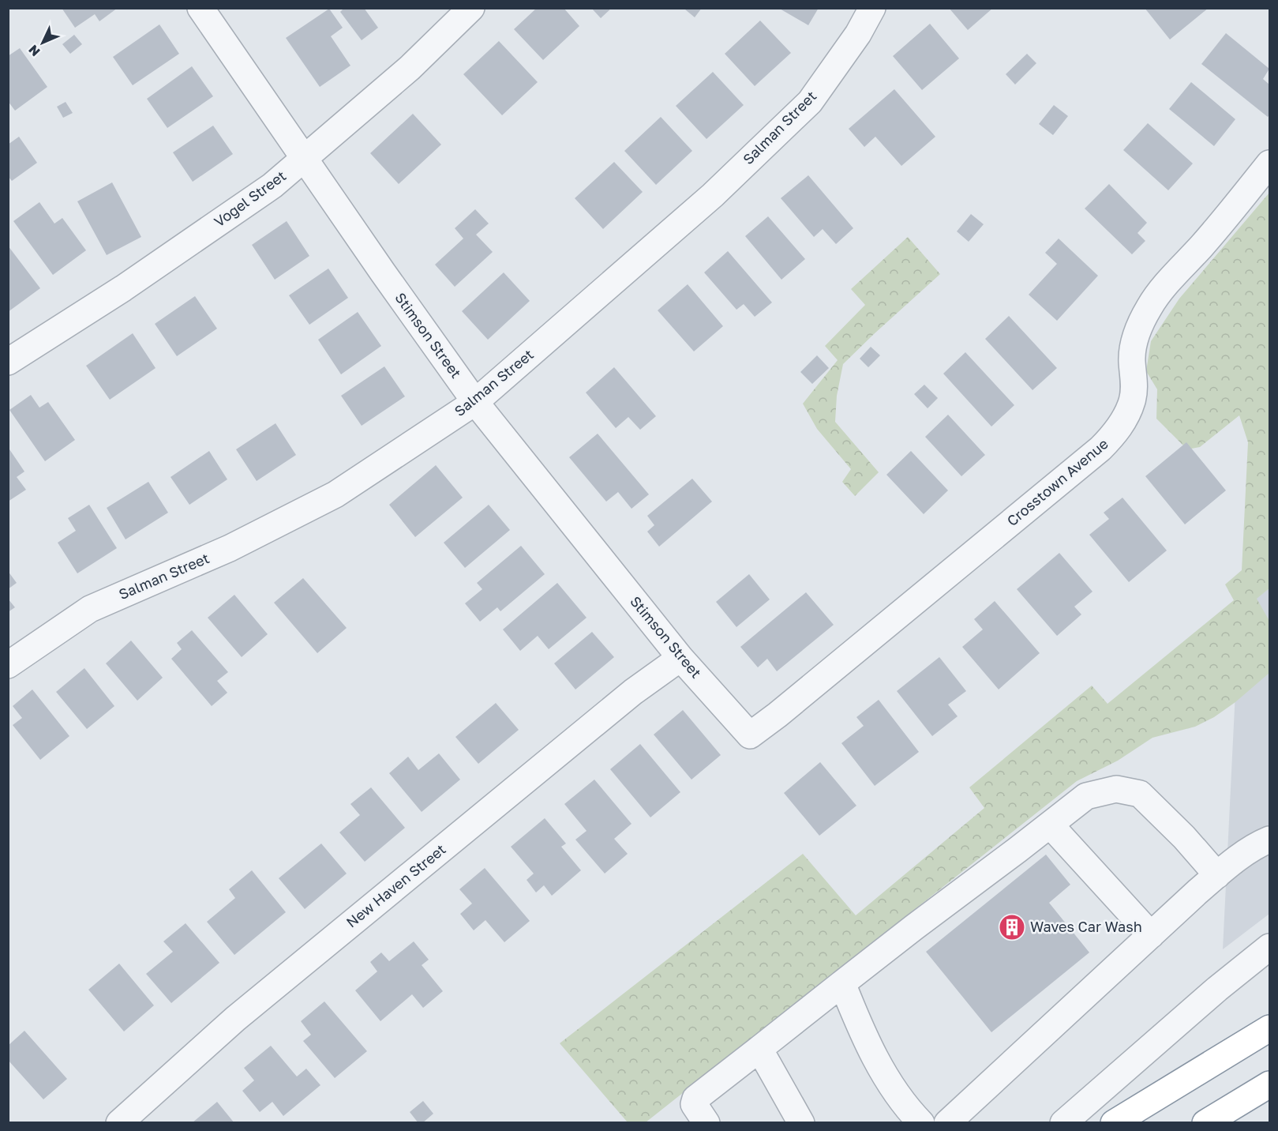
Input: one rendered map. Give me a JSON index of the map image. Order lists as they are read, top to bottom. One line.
{"streets":{"street":["Salman Street","Vogel Street","Stimson Street","Crosstown Avenue","New Haven Street"]},"crossings":[["Salman Street","Stimson Street"],["Vogel Street","Stimson Street"],["Stimson Street","Crosstown Avenue"],["Stimson Street","New Haven Street"]],"places":{"building":["Waves Car Wash"]},"north":"bottom left"}
